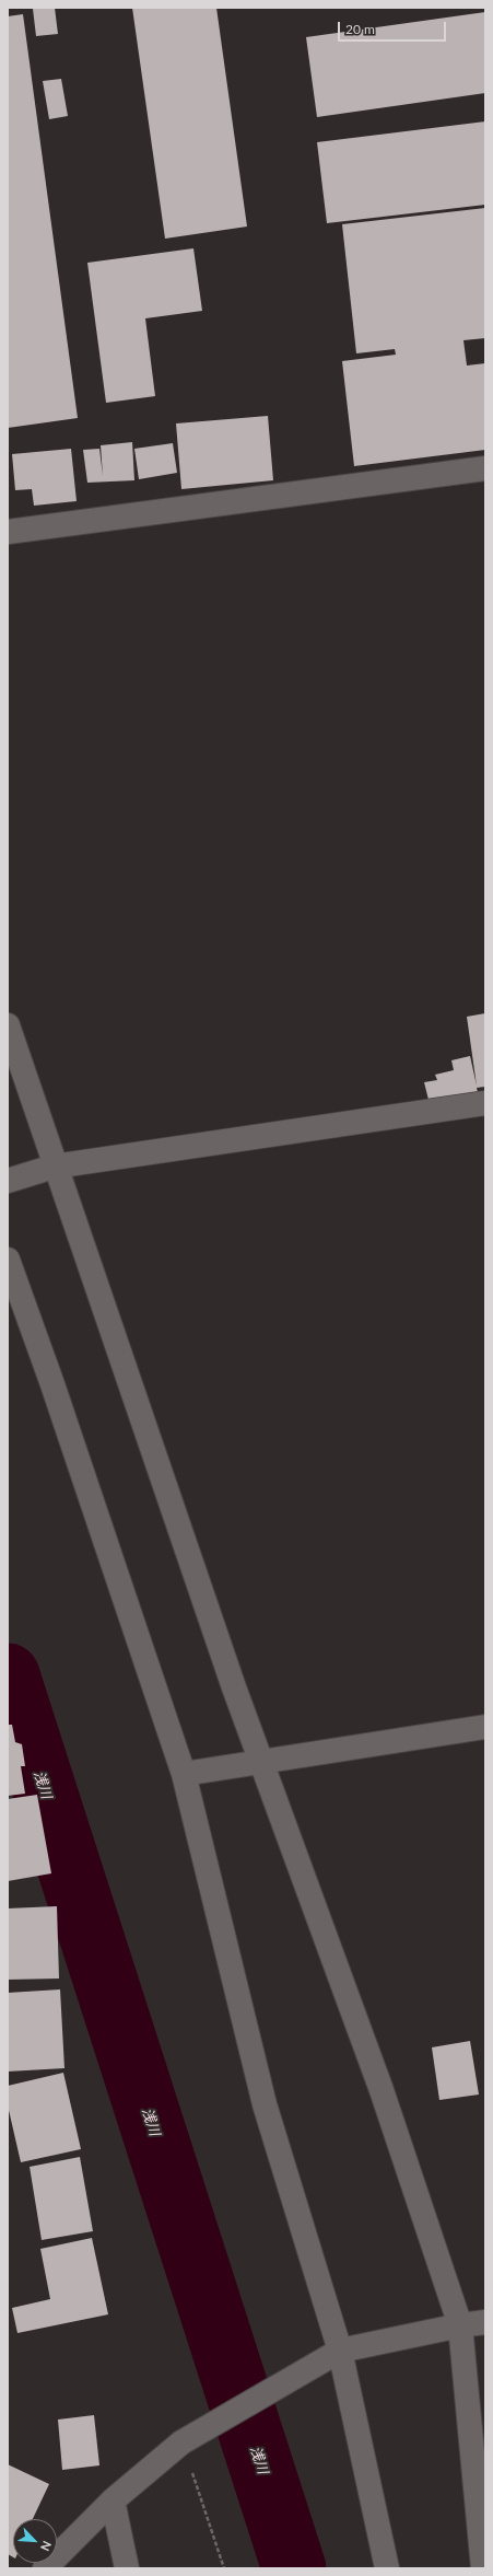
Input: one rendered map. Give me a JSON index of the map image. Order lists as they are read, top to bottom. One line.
{"water":["浅川"],"scale_bar":"20 m","north":"bottom right"}
